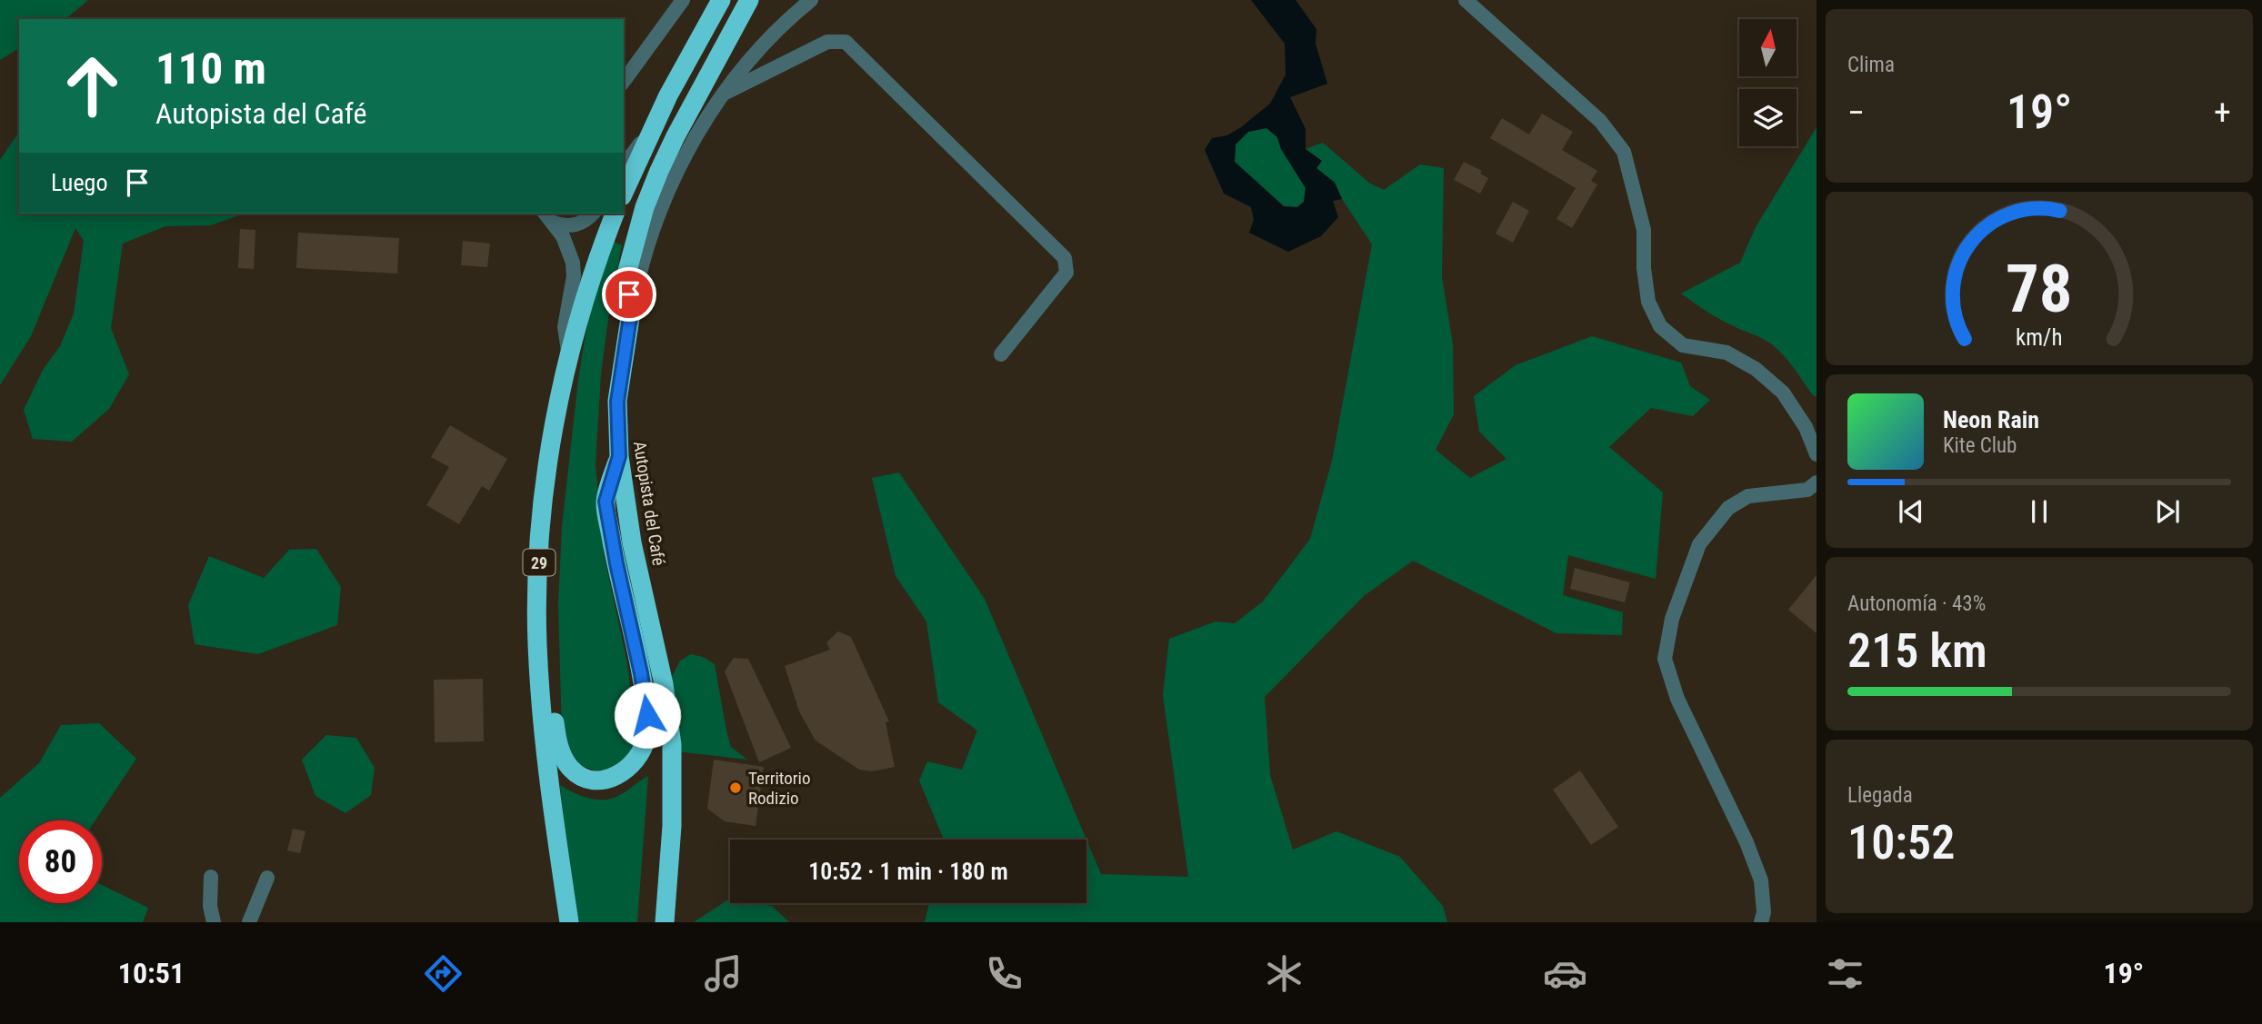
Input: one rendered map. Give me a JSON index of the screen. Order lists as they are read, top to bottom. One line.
{"streets":{"highway":["Autopista del Café","29"]},"places":["Territorio Rodizio"],"north":"top","page":{"tile":["Clima",["Autonomía · 43%","215 km"],["Llegada","10:52"]],"turn":["110 m","Autopista del Café"],"heat":["−","19°","+"],"then":"Luego","song":["Neon Rain","Kite Club"],"limit":"80","trip":"10:52 · 1 min · 180 m","tabs":["10:51","19°"],"gauge":["78","km/h"]}}
